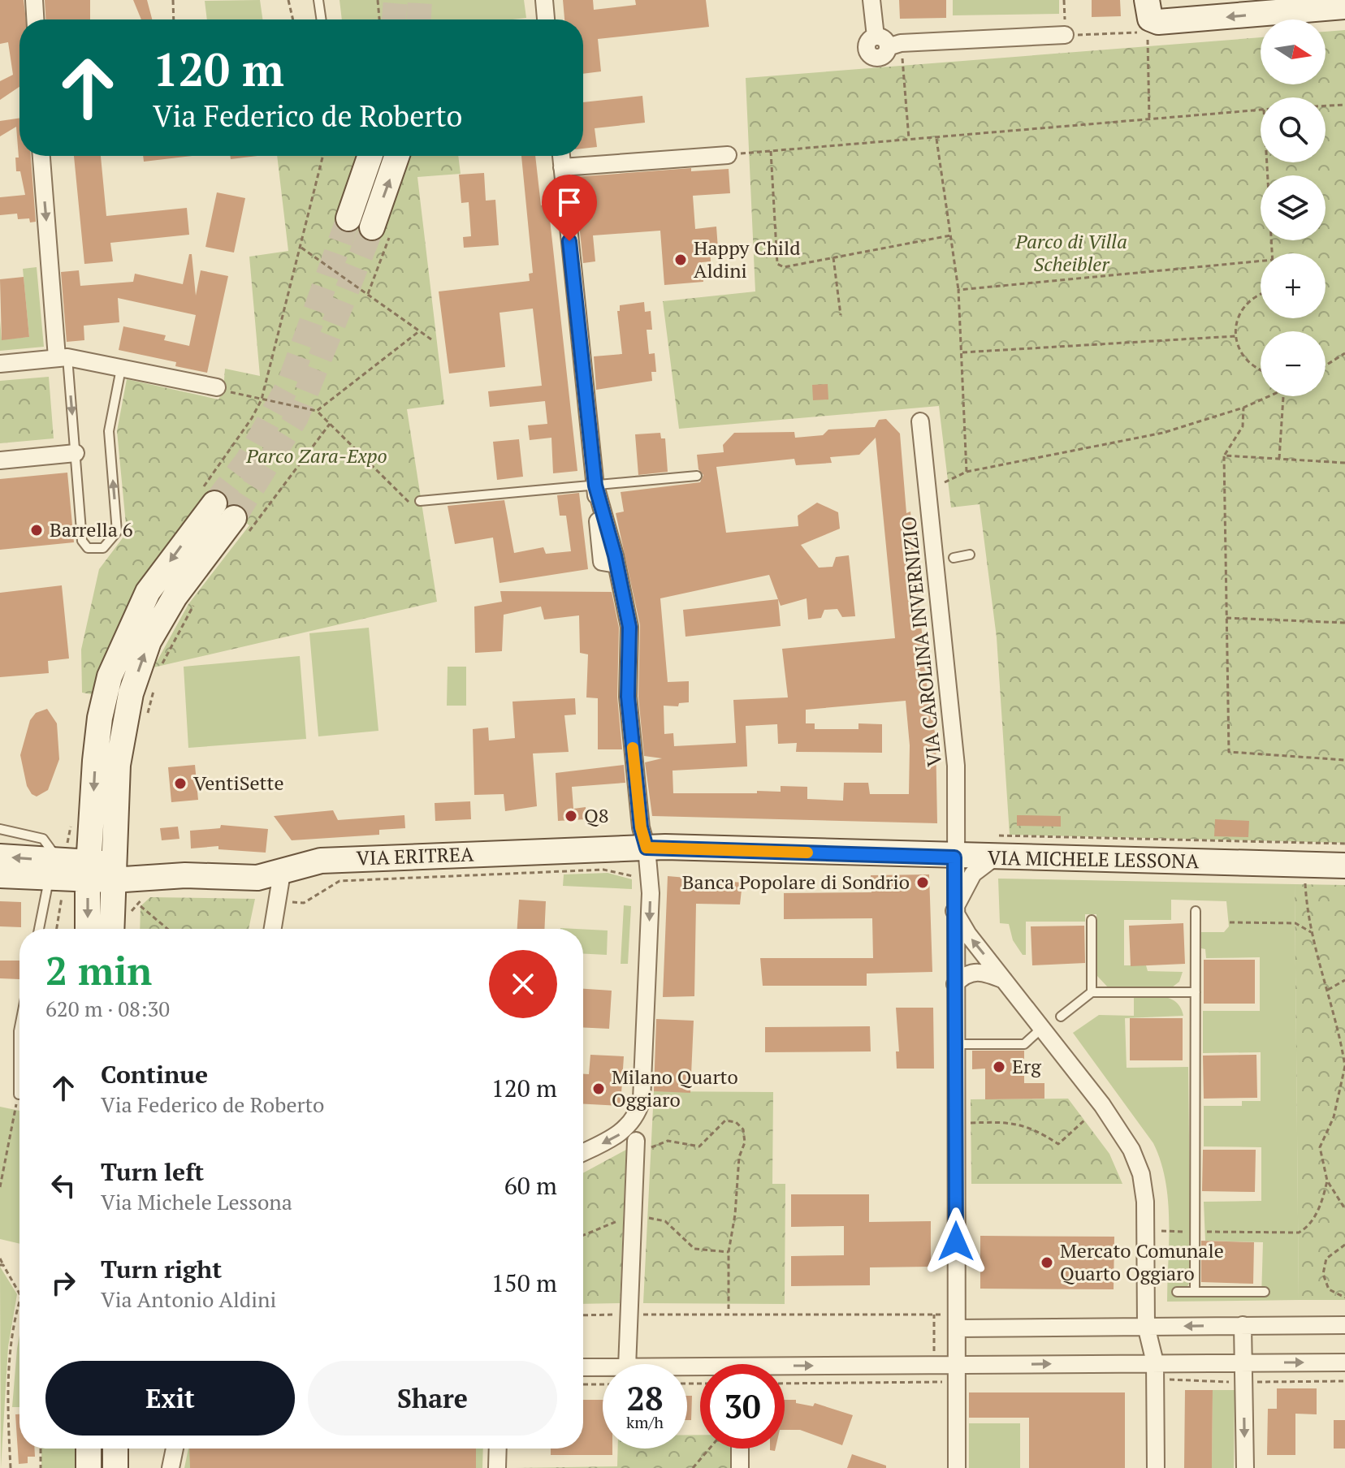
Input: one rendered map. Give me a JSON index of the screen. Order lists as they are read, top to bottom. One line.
{"streets":{"street":["VIA CAROLINA INVERNIZIO","VIA ERITREA","VIA MICHELE LESSONA"]},"crossings":[["VIA CAROLINA INVERNIZIO","VIA MICHELE LESSONA"],["VIA ERITREA","VIA MICHELE LESSONA"]],"parks":["Parco di Villa Scheibler","Parco Zara-Expo"],"places":["Happy Child Aldini","Barrella 6","VentiSette","Q8","Banca Popolare di Sondrio","Erg","Milano Quarto Oggiaro","Mercato Comunale Quarto Oggiaro"],"north":"right","page":{"map_buttons":["+","−"],"turn":["120 m","Via Federico de Roberto"],"heading":["2 min","620 m · 08:30"],"list":[{"name":"Continue","note":"Via Federico de Roberto","value":"120 m"},{"name":"Turn left","note":"Via Michele Lessona","value":"60 m"},{"name":"Turn right","note":"Via Antonio Aldini","value":"150 m"}],"buttons":["Exit","Share"],"speed":"28 km/h","limit":"30"}}
